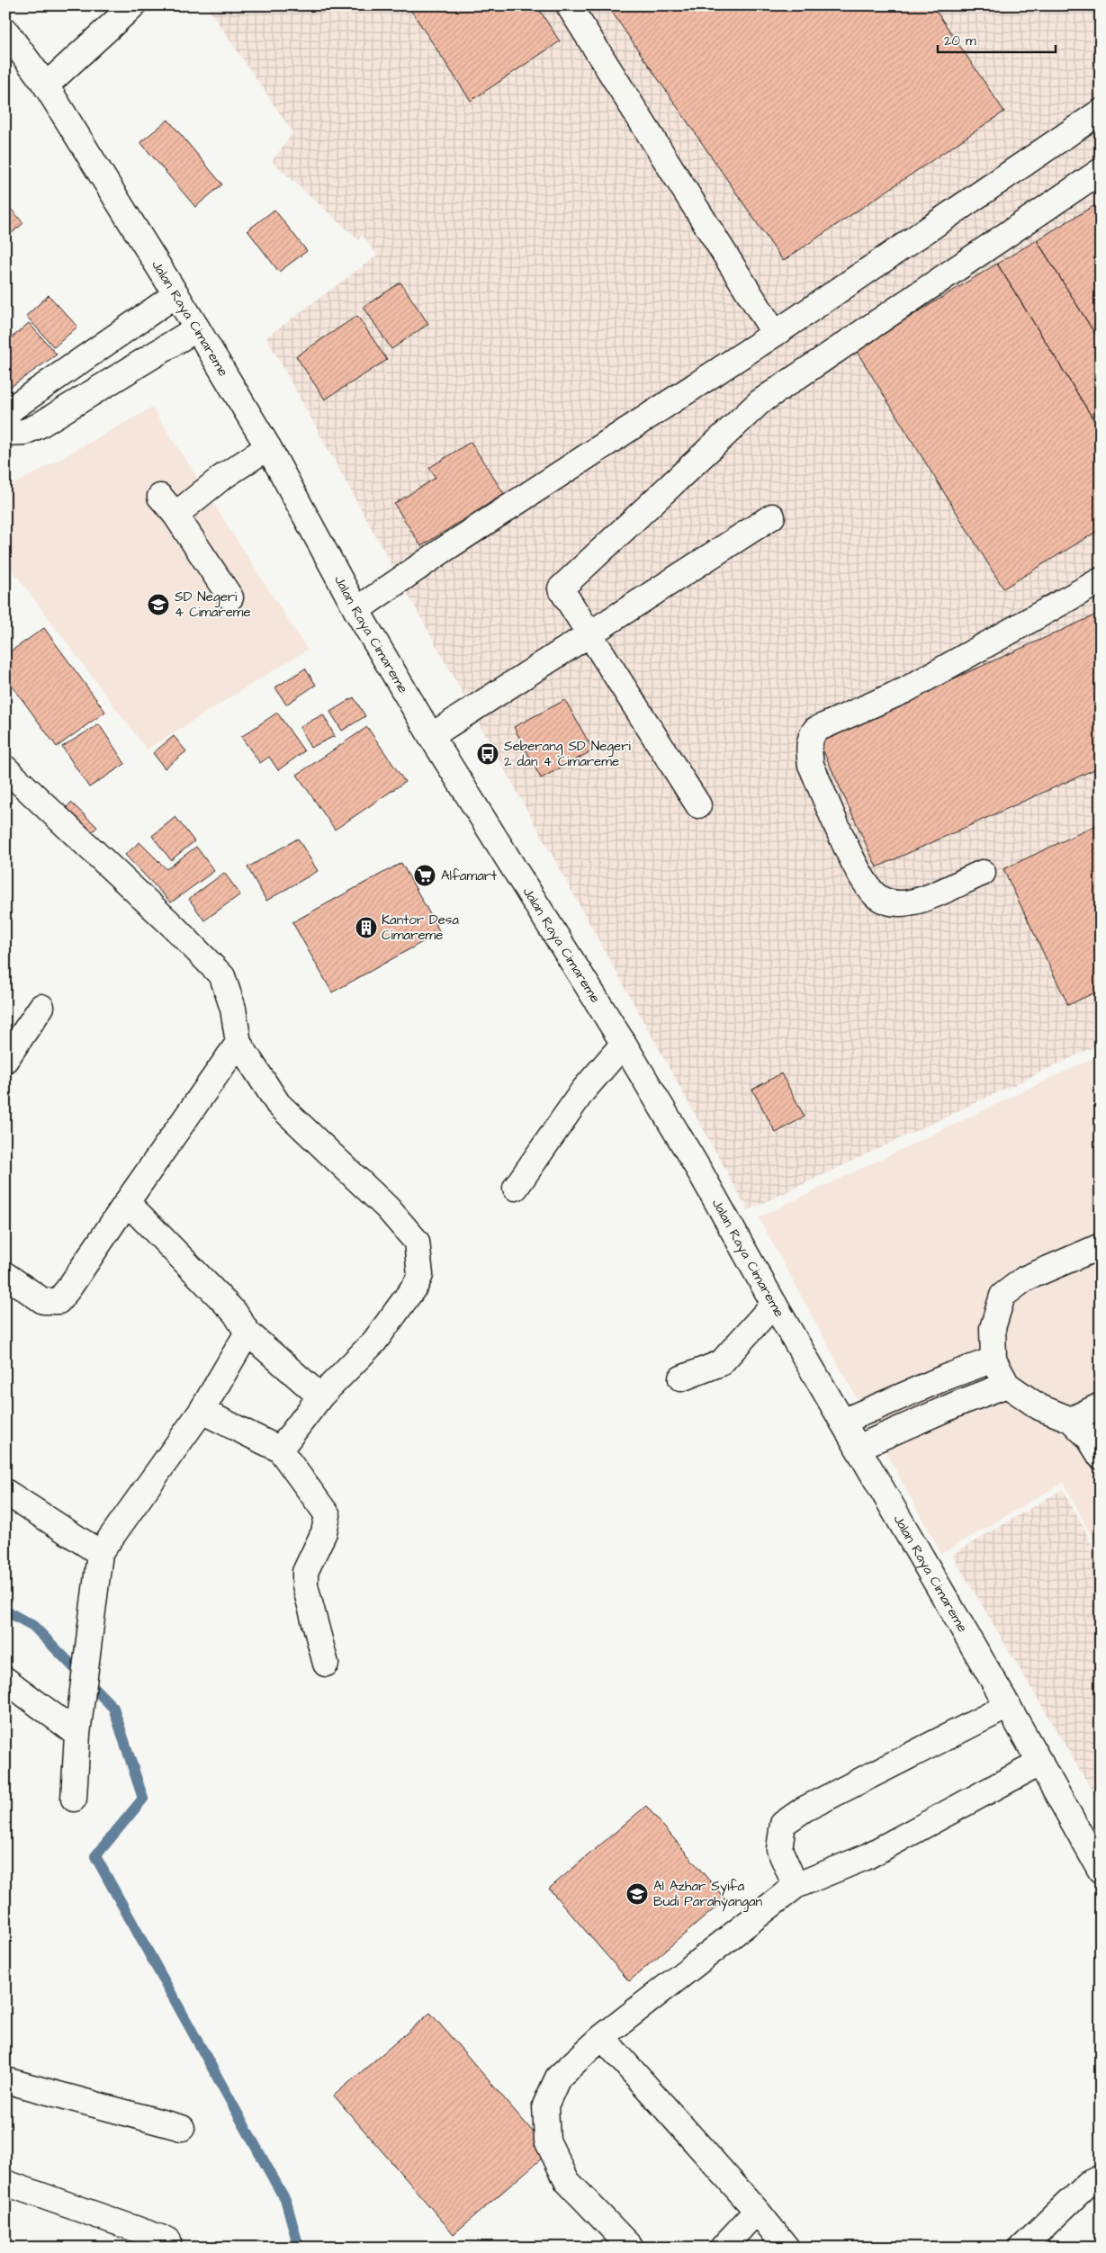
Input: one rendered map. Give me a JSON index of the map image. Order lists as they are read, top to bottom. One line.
{"streets":{"main road":["Jalan Raya Cimareme"]},"places":{"school or university":["SD Negeri 4 Cimareme","Al Azhar Syifa Budi Parahyangan"],"bus stop":["Seberang SD Negeri 2 dan 4 Cimareme"],"supermarket":["Alfamart"],"building":["Kantor Desa Cimareme"]},"scale_bar":"20 m"}
